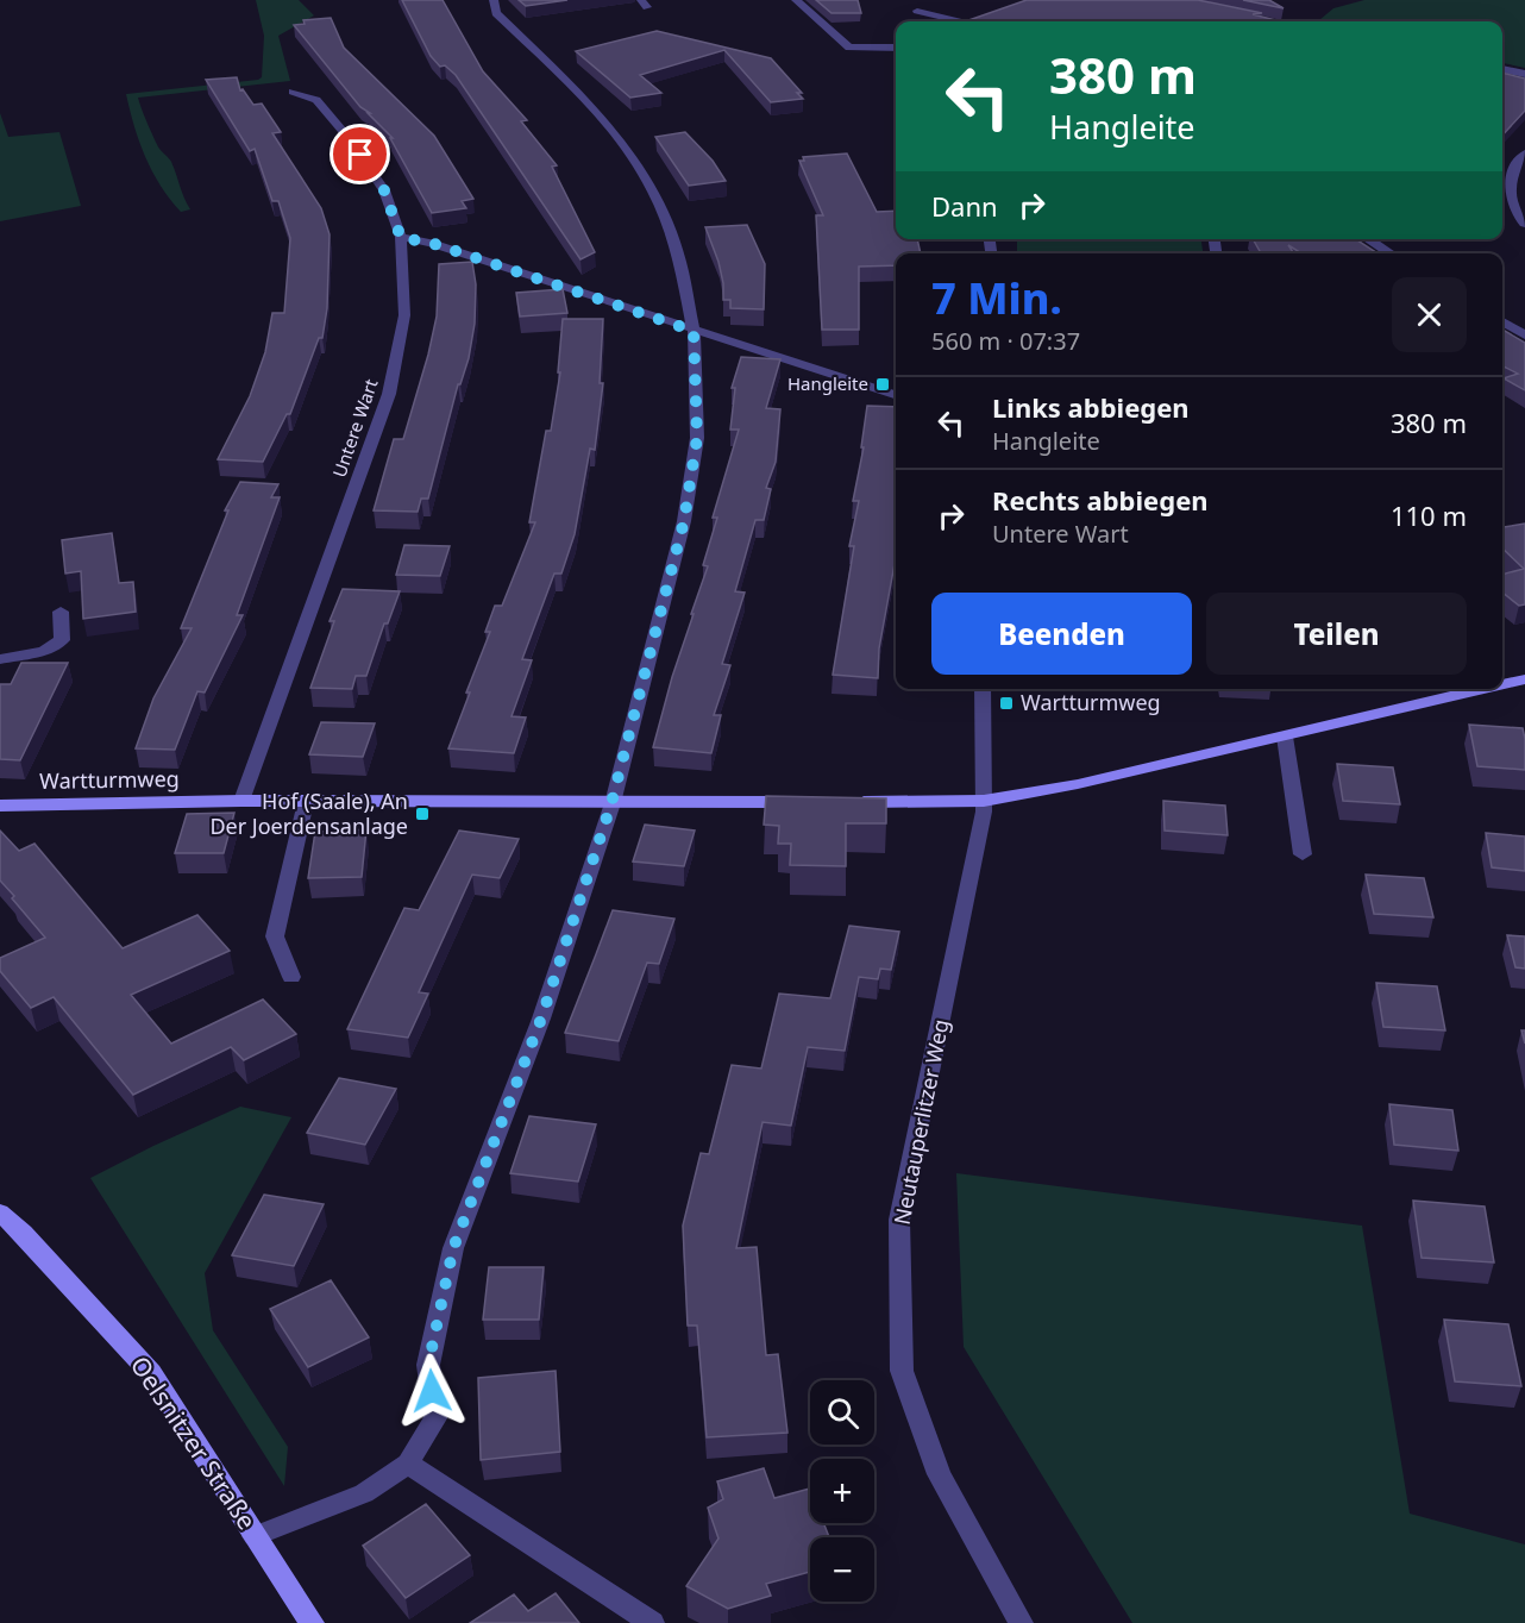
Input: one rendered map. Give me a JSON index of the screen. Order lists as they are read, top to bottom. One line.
{"streets":{"street":["Untere Wart","Wartturmweg","Neutauperlitzer Weg","Oelsnitzer Straße"]},"crossings":[["Untere Wart","Wartturmweg"]],"places":{"transit":["Hangleite","Wartturmweg","Hof (Saale), An Der Joerdensanlage"]},"page":{"turn":["380 m","Hangleite"],"then":"Dann","heading":["7 Min.","560 m · 07:37"],"list":[{"name":"Links abbiegen","note":"Hangleite","value":"380 m"},{"name":"Rechts abbiegen","note":"Untere Wart","value":"110 m"}],"buttons":["Beenden","Teilen"],"map_buttons":["+","−"]}}
